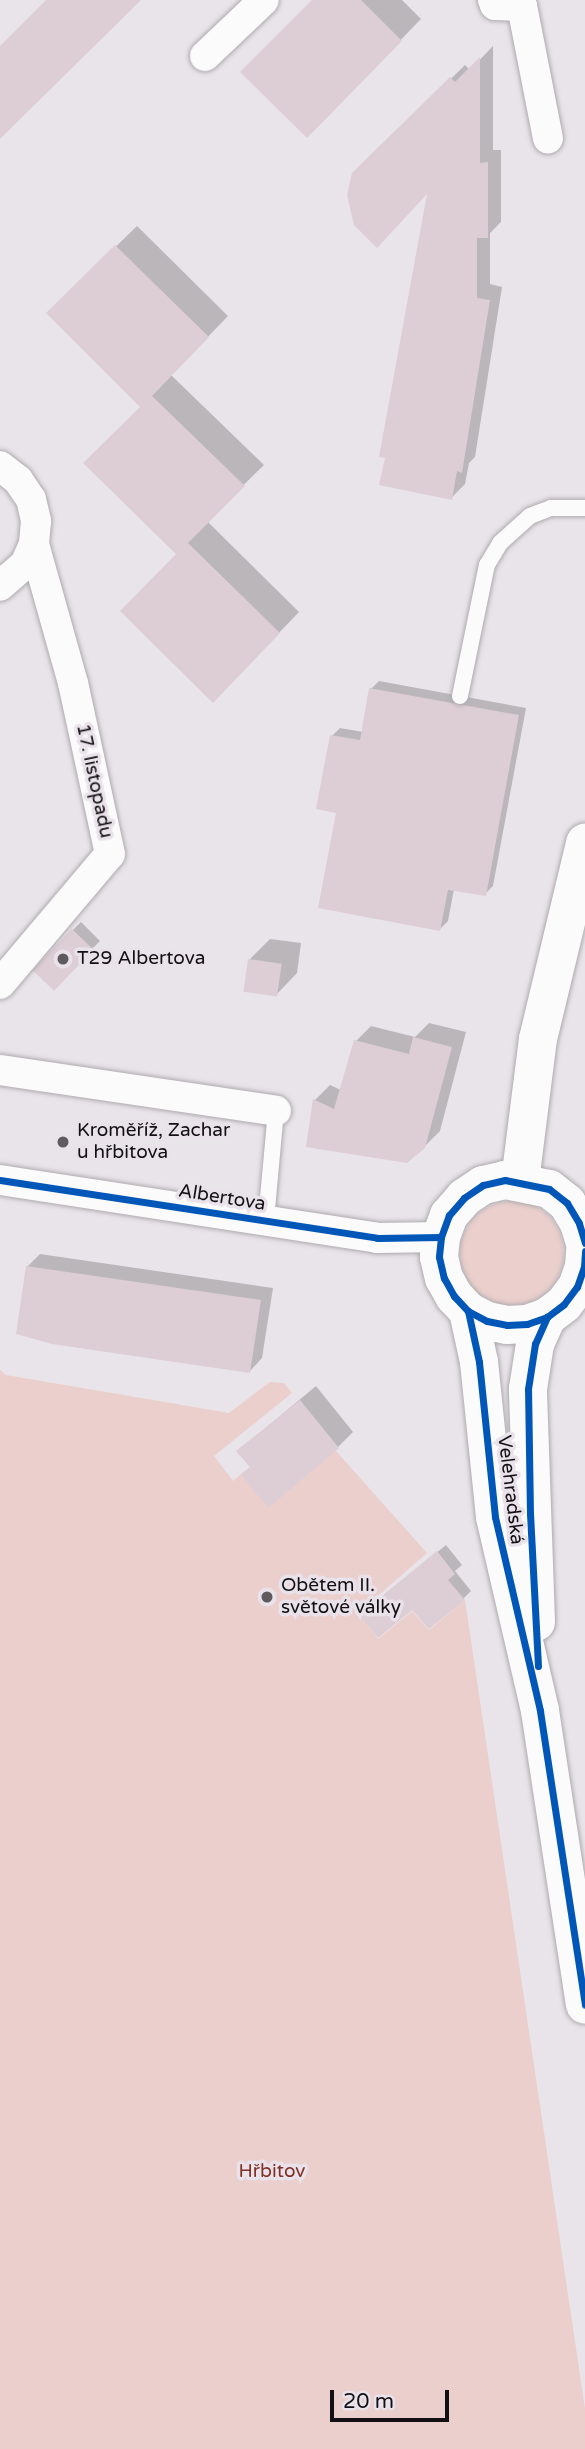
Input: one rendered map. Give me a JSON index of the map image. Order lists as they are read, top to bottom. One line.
{"streets":{"main road":["Velehradská"],"street":["17. listopadu","Albertova"]},"crossings":[["Albertova","Velehradská"]],"parks":["Hřbitov"],"places":["T29 Albertova","Kroměříž, Zachar u hřbitova","Obětem II. světové války"],"scale_bar":"20 m"}
